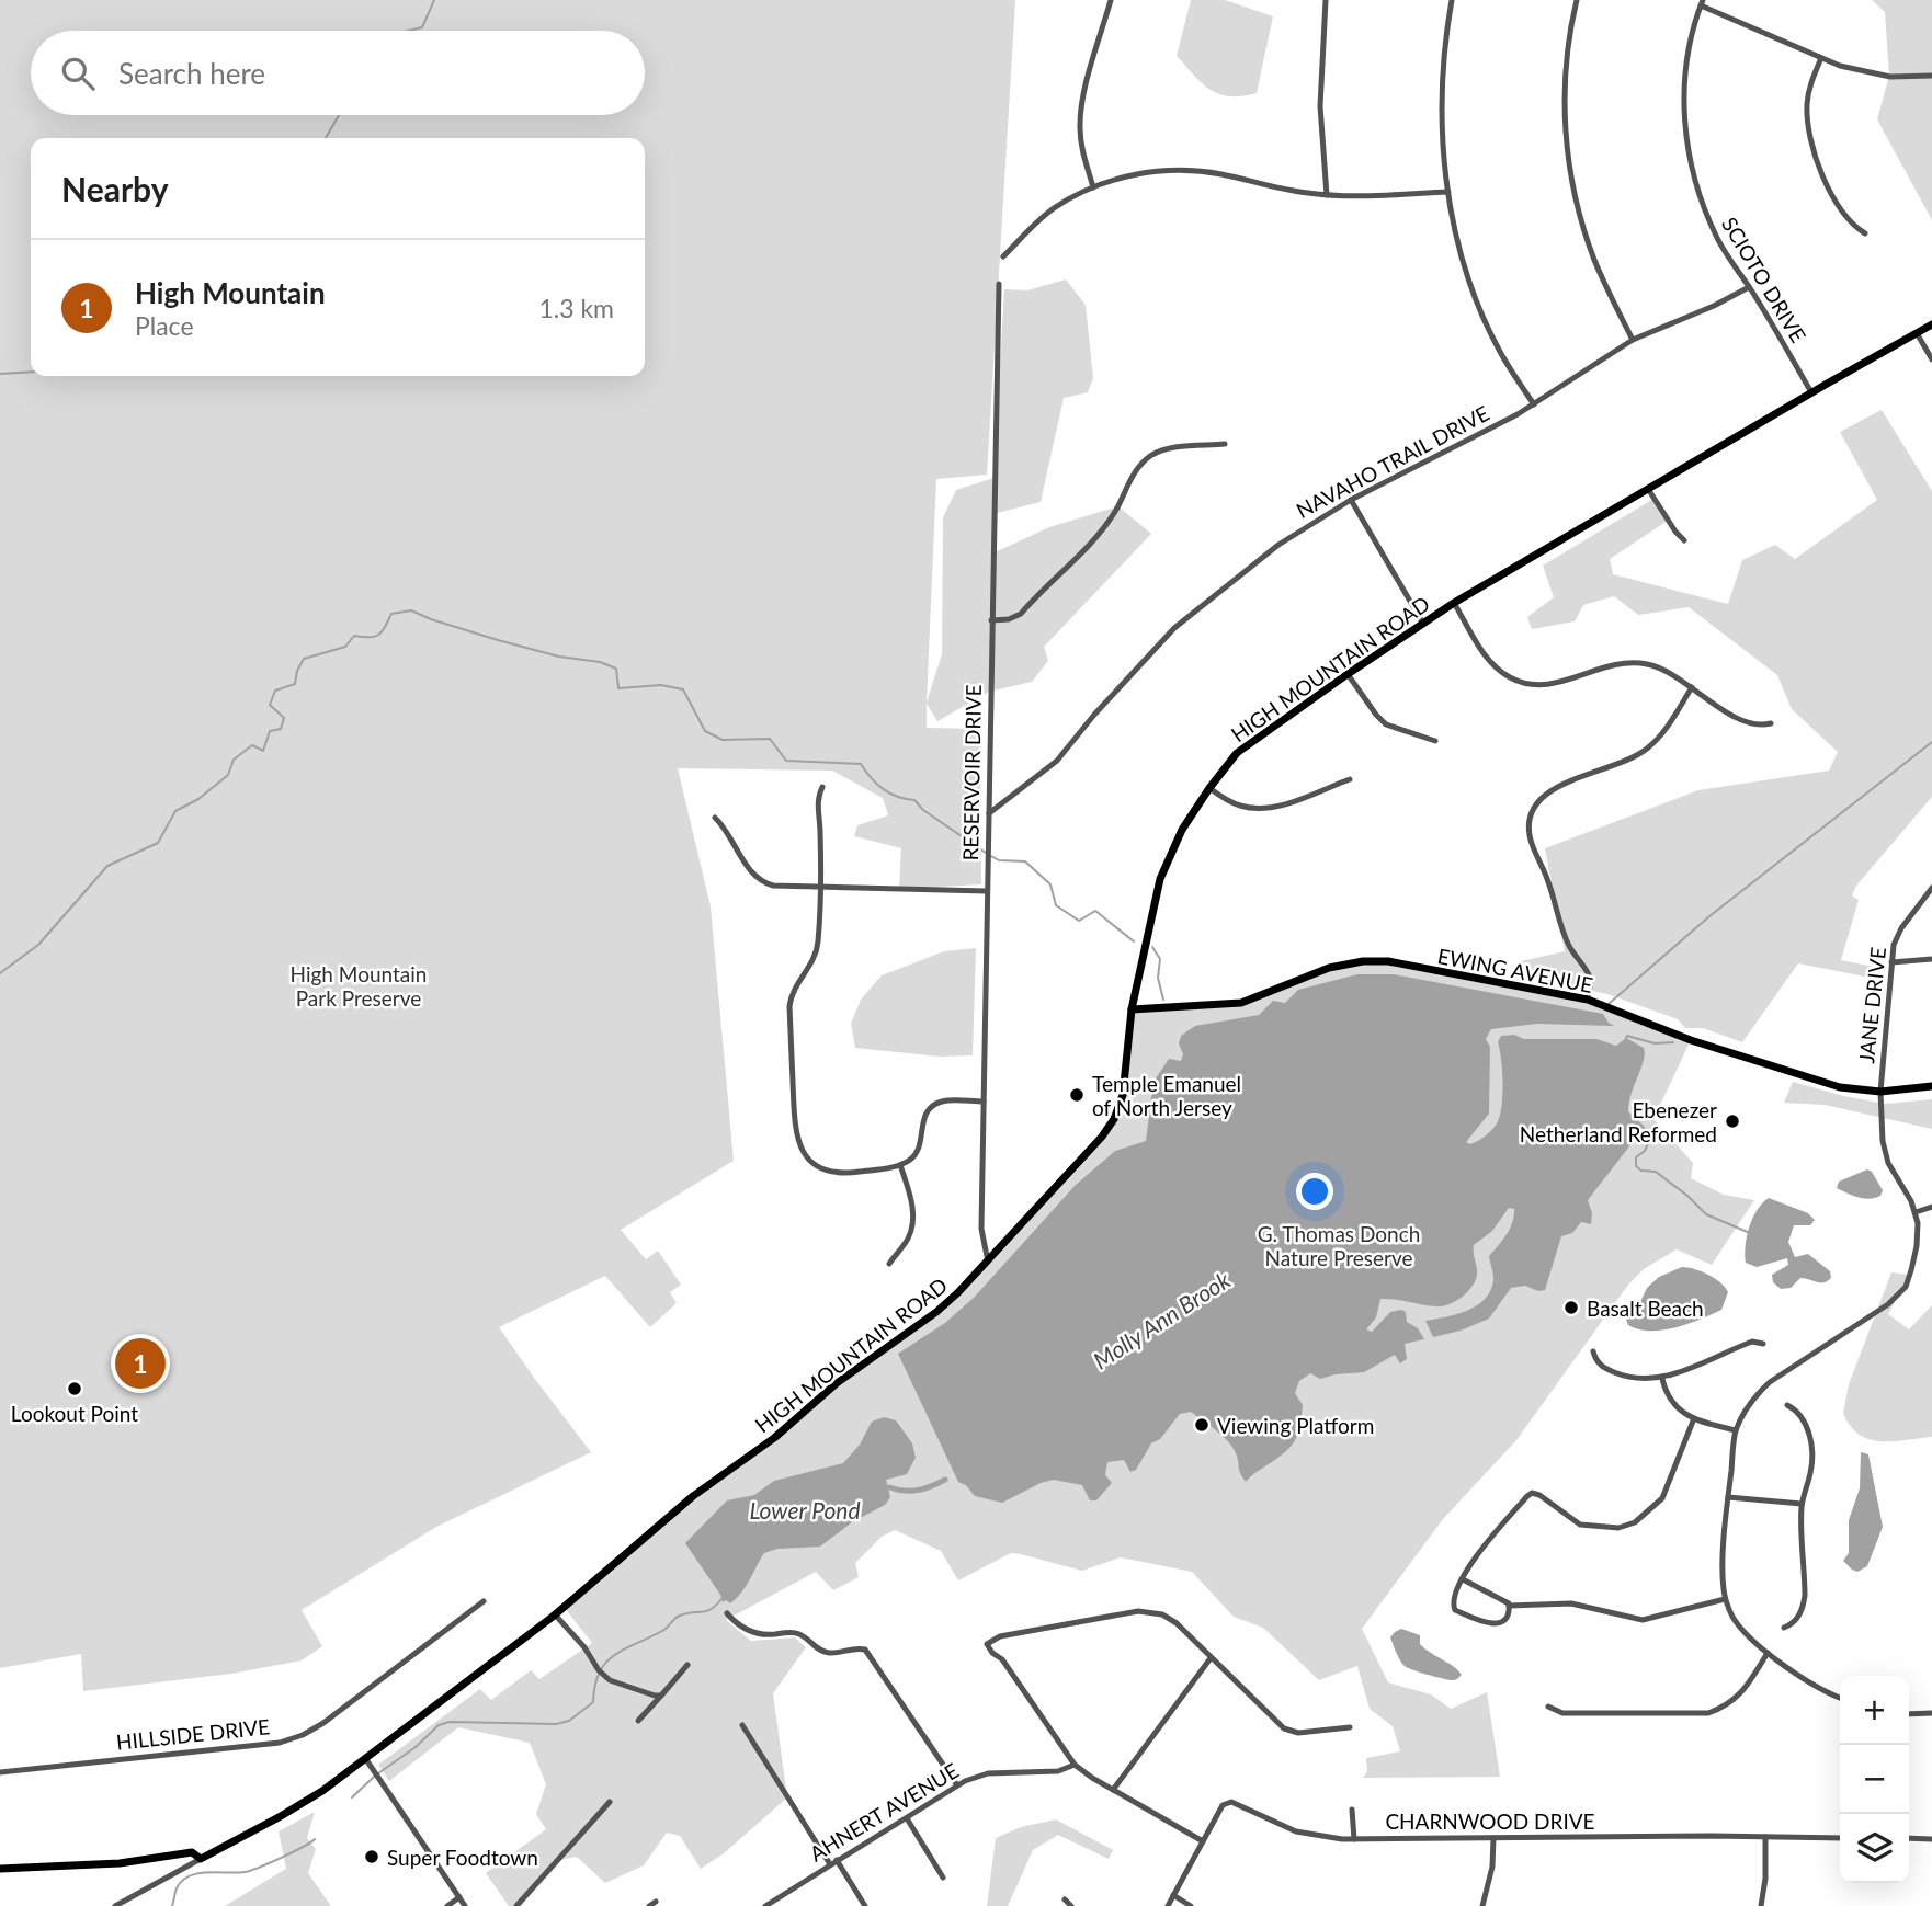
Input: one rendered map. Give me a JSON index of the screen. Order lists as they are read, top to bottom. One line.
{"streets":{"main road":["HIGH MOUNTAIN ROAD","EWING AVENUE"],"street":["SCIOTO DRIVE","NAVAHO TRAIL DRIVE","RESERVOIR DRIVE","JANE DRIVE","HILLSIDE DRIVE","AHNERT AVENUE","CHARNWOOD DRIVE"]},"crossings":[["SCIOTO DRIVE","NAVAHO TRAIL DRIVE"],["SCIOTO DRIVE","HIGH MOUNTAIN ROAD"],["NAVAHO TRAIL DRIVE","RESERVOIR DRIVE"],["HIGH MOUNTAIN ROAD","RESERVOIR DRIVE"],["HIGH MOUNTAIN ROAD","EWING AVENUE"],["EWING AVENUE","JANE DRIVE"]],"water":["Molly Ann Brook","Lower Pond"],"parks":["High Mountain Park Preserve","G. Thomas Donch Nature Preserve"],"places":["Temple Emanuel of North Jersey","Ebenezer Netherland Reformed","Basalt Beach","Lookout Point","Viewing Platform","Super Foodtown"],"page":{"search":"Search here","heading":"Nearby","list":[{"mark":"1","name":"High Mountain","note":"Place","value":"1.3 km"}],"pins":"1","map_buttons":["+","−"]}}
